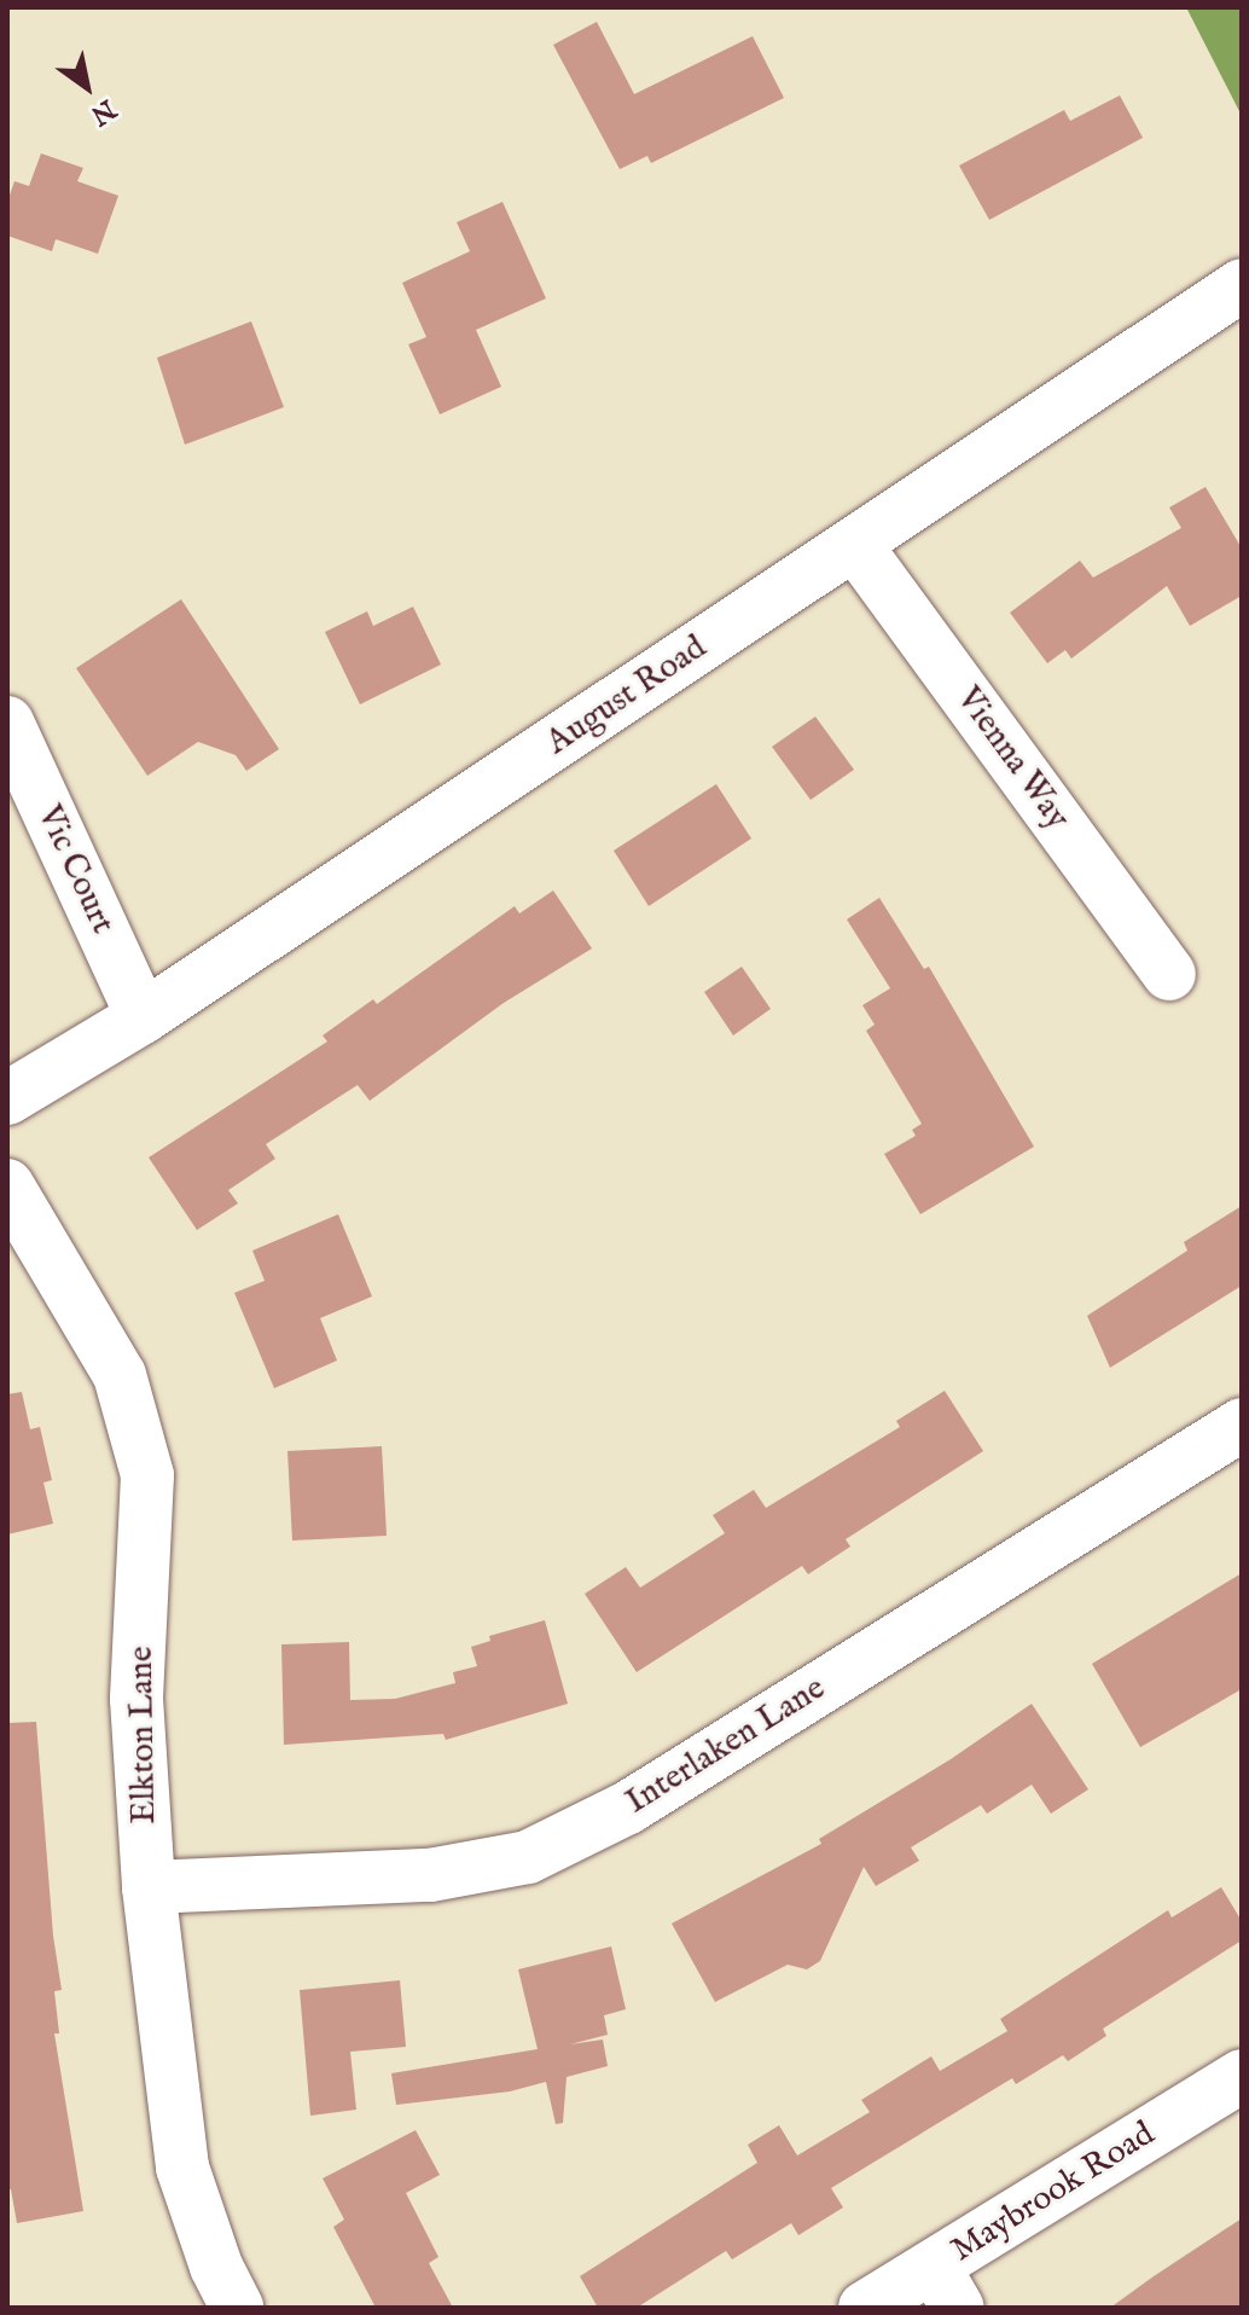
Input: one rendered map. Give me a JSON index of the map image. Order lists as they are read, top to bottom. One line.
{"streets":{"street":["August Road","Vienna Way","Vic Court","Elkton Lane","Interlaken Lane","Maybrook Road"]},"crossings":[["August Road","Vienna Way"],["August Road","Vic Court"],["Elkton Lane","Interlaken Lane"]],"north":"bottom right"}
